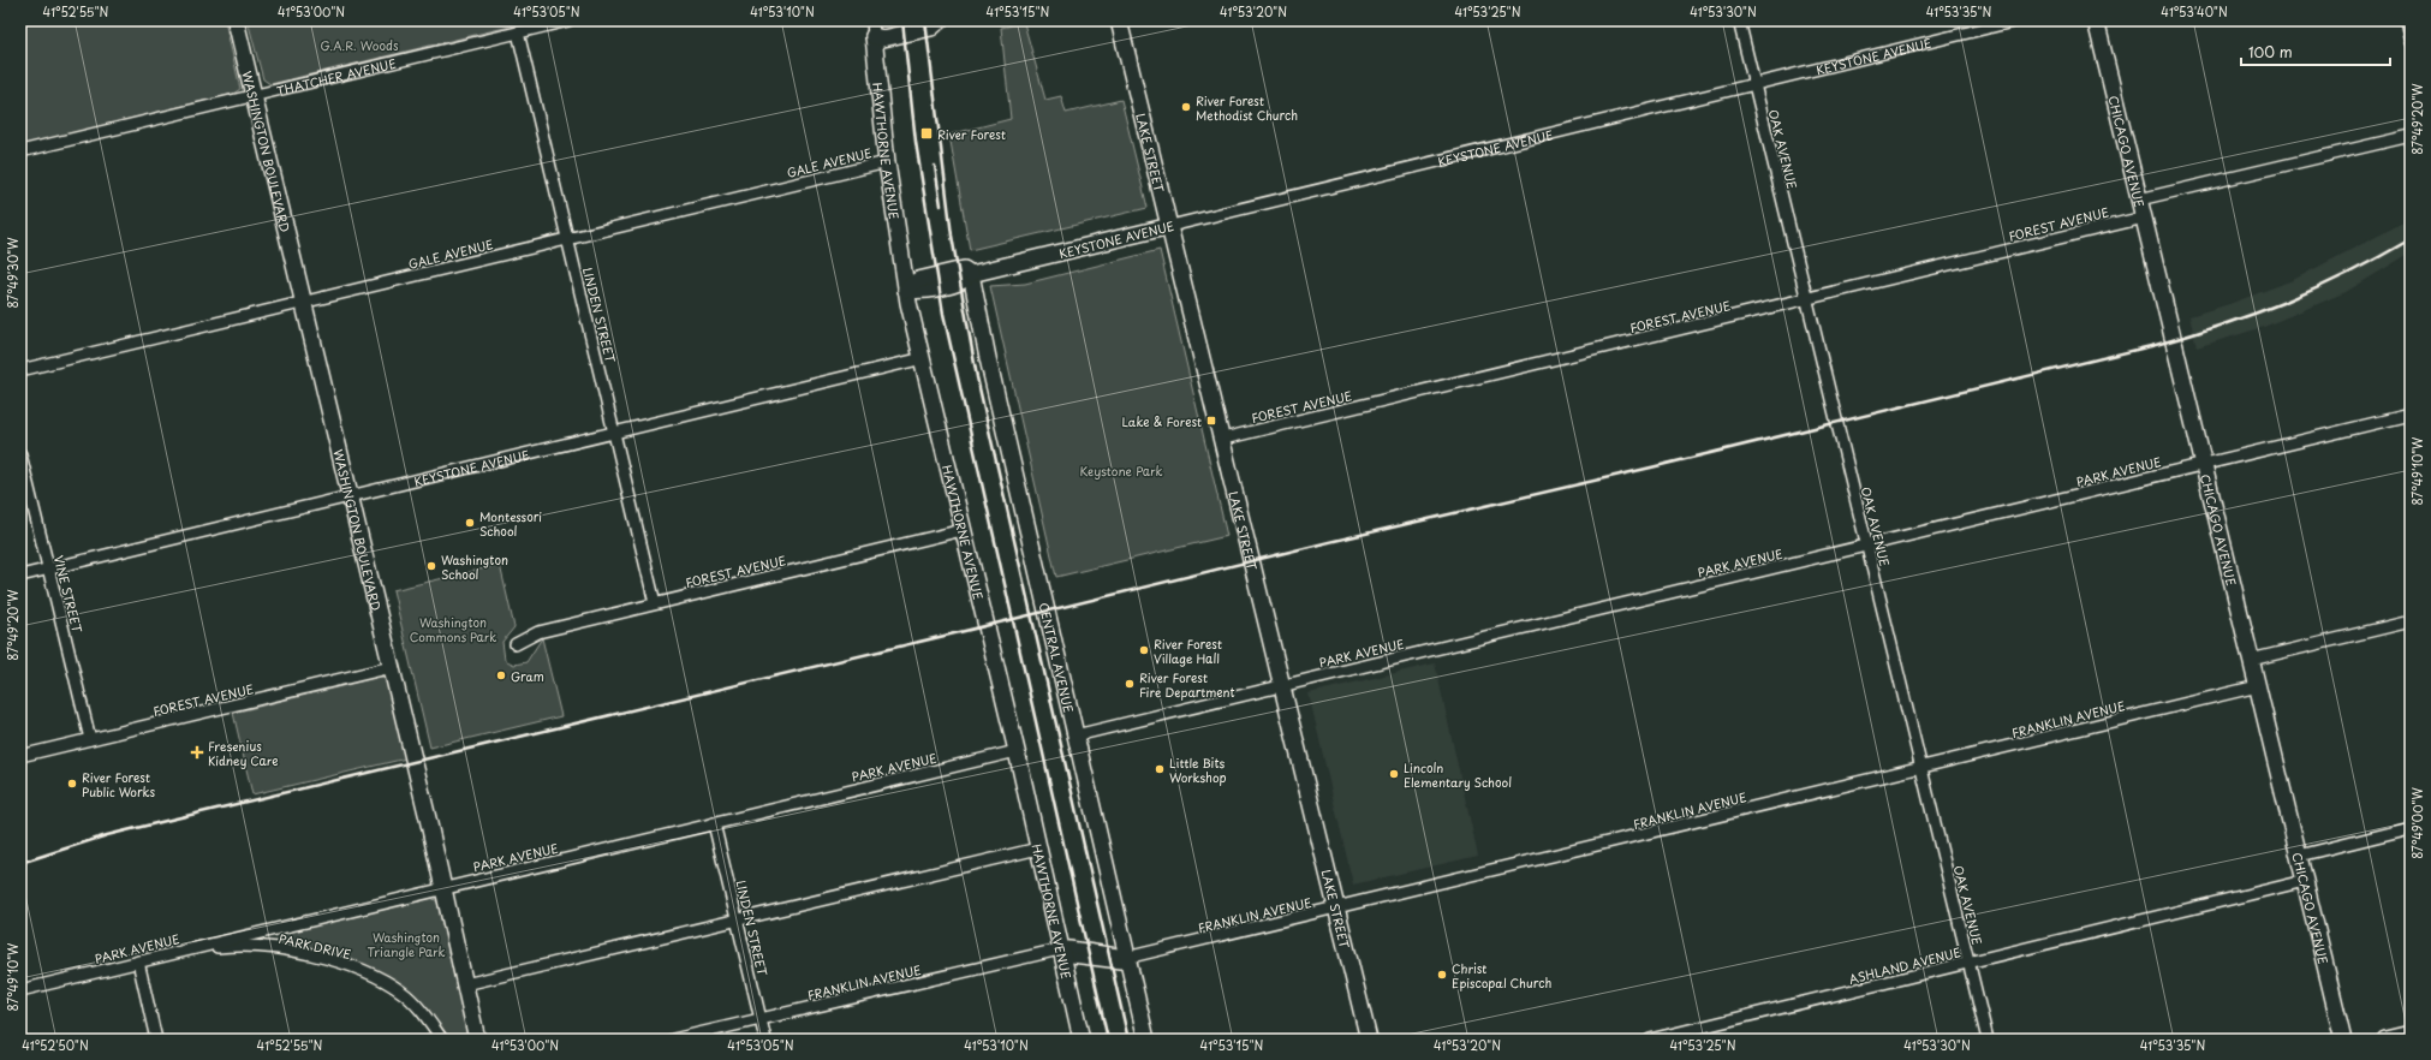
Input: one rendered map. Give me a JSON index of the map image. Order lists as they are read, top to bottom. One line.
{"streets":{"street":["KEYSTONE AVENUE","THATCHER AVENUE","OAK AVENUE","WASHINGTON BOULEVARD","HAWTHORNE AVENUE","LAKE STREET","CHICAGO AVENUE","GALE AVENUE","FOREST AVENUE","LINDEN STREET","PARK AVENUE","VINE STREET","CENTRAL AVENUE","FRANKLIN AVENUE","PARK DRIVE","ASHLAND AVENUE"]},"crossings":[["KEYSTONE AVENUE","OAK AVENUE"],["KEYSTONE AVENUE","WASHINGTON BOULEVARD"],["KEYSTONE AVENUE","HAWTHORNE AVENUE"],["KEYSTONE AVENUE","LAKE STREET"],["KEYSTONE AVENUE","LINDEN STREET"],["KEYSTONE AVENUE","VINE STREET"],["KEYSTONE AVENUE","CENTRAL AVENUE"],["THATCHER AVENUE","WASHINGTON BOULEVARD"],["THATCHER AVENUE","LINDEN STREET"],["OAK AVENUE","FOREST AVENUE"],["OAK AVENUE","PARK AVENUE"],["OAK AVENUE","FRANKLIN AVENUE"],["OAK AVENUE","ASHLAND AVENUE"],["WASHINGTON BOULEVARD","GALE AVENUE"],["WASHINGTON BOULEVARD","FOREST AVENUE"],["WASHINGTON BOULEVARD","PARK AVENUE"],["HAWTHORNE AVENUE","GALE AVENUE"],["HAWTHORNE AVENUE","FOREST AVENUE"],["HAWTHORNE AVENUE","PARK AVENUE"],["HAWTHORNE AVENUE","FRANKLIN AVENUE"],["LAKE STREET","FOREST AVENUE"],["LAKE STREET","PARK AVENUE"],["LAKE STREET","FRANKLIN AVENUE"],["CHICAGO AVENUE","FOREST AVENUE"],["CHICAGO AVENUE","PARK AVENUE"],["CHICAGO AVENUE","FRANKLIN AVENUE"],["CHICAGO AVENUE","ASHLAND AVENUE"],["GALE AVENUE","LINDEN STREET"],["FOREST AVENUE","LINDEN STREET"],["FOREST AVENUE","VINE STREET"],["LINDEN STREET","PARK AVENUE"],["LINDEN STREET","FRANKLIN AVENUE"],["PARK AVENUE","CENTRAL AVENUE"],["PARK AVENUE","PARK DRIVE"],["CENTRAL AVENUE","FRANKLIN AVENUE"]],"parks":["G.A.R. Woods","Keystone Park","Washington Commons Park","Washington Triangle Park"],"places":{"other":["River Forest Methodist Church","Montessori School","Washington School","River Forest Village Hall","Gram","River Forest Fire Department","Little Bits Workshop","Lincoln Elementary School","River Forest Public Works","Christ Episcopal Church"],"transit":["River Forest","Lake & Forest"],"health":["Fresenius Kidney Care"]},"scale_bar":"100 m","coordinates":["41°52'55\"N","41°53'00\"N","41°53'05\"N","41°53'10\"N","41°53'15\"N","41°53'20\"N","41°53'25\"N","41°53'30\"N","41°53'35\"N","41°53'40\"N","87°49'20\"W","87°49'30\"W","87°49'10\"W","87°49'00\"W","41°52'50\"N"]}
